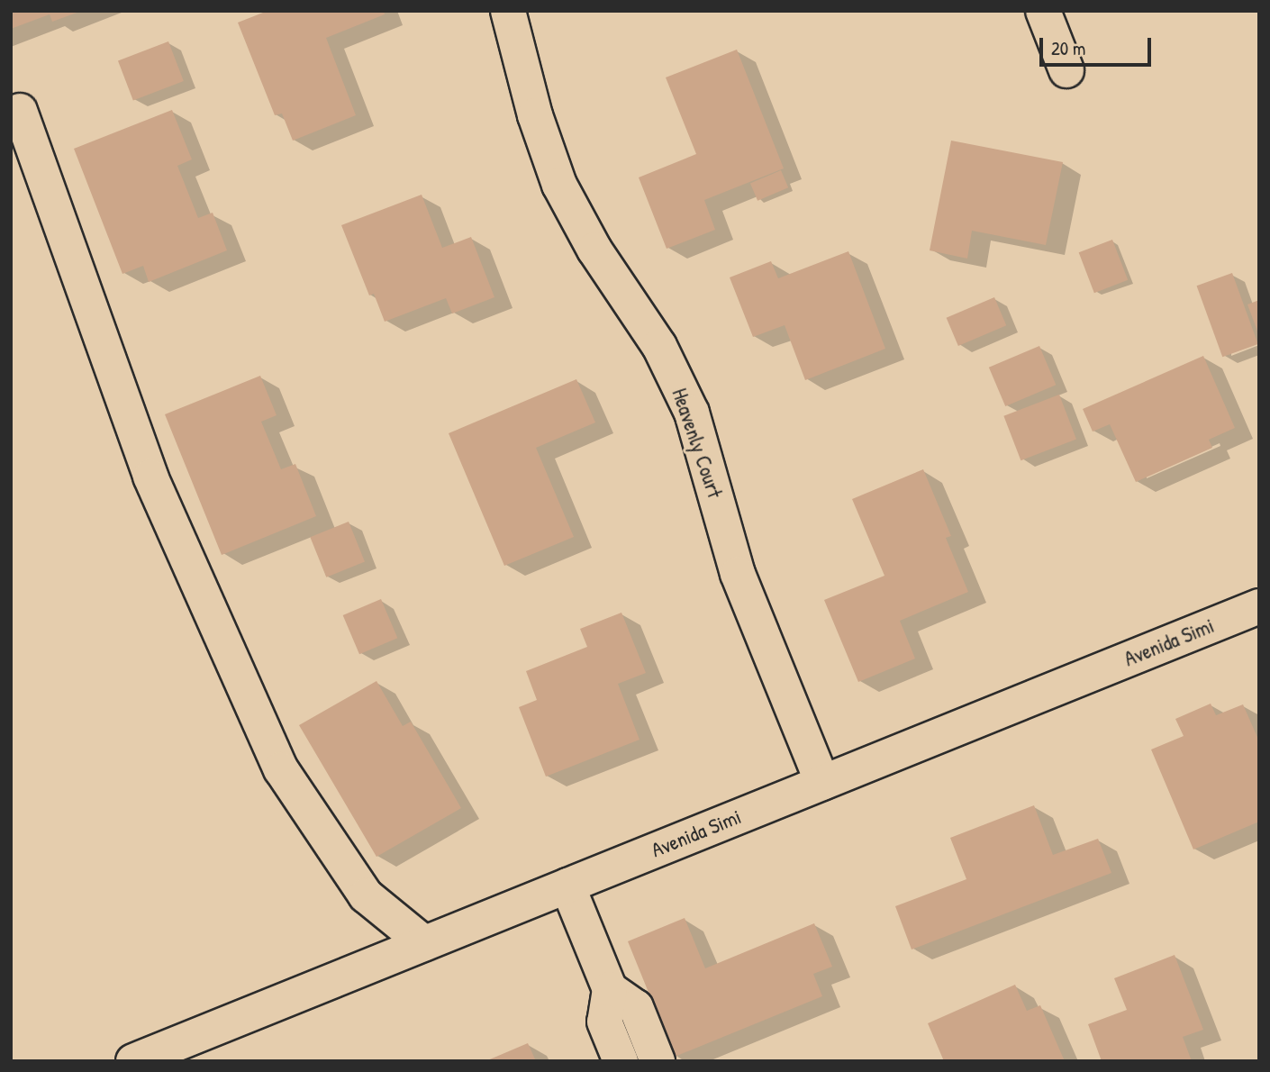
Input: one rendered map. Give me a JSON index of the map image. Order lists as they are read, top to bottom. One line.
{"streets":{"street":["Heavenly Court","Avenida Simi"]},"crossings":[["Heavenly Court","Avenida Simi"]],"scale_bar":"20 m"}
